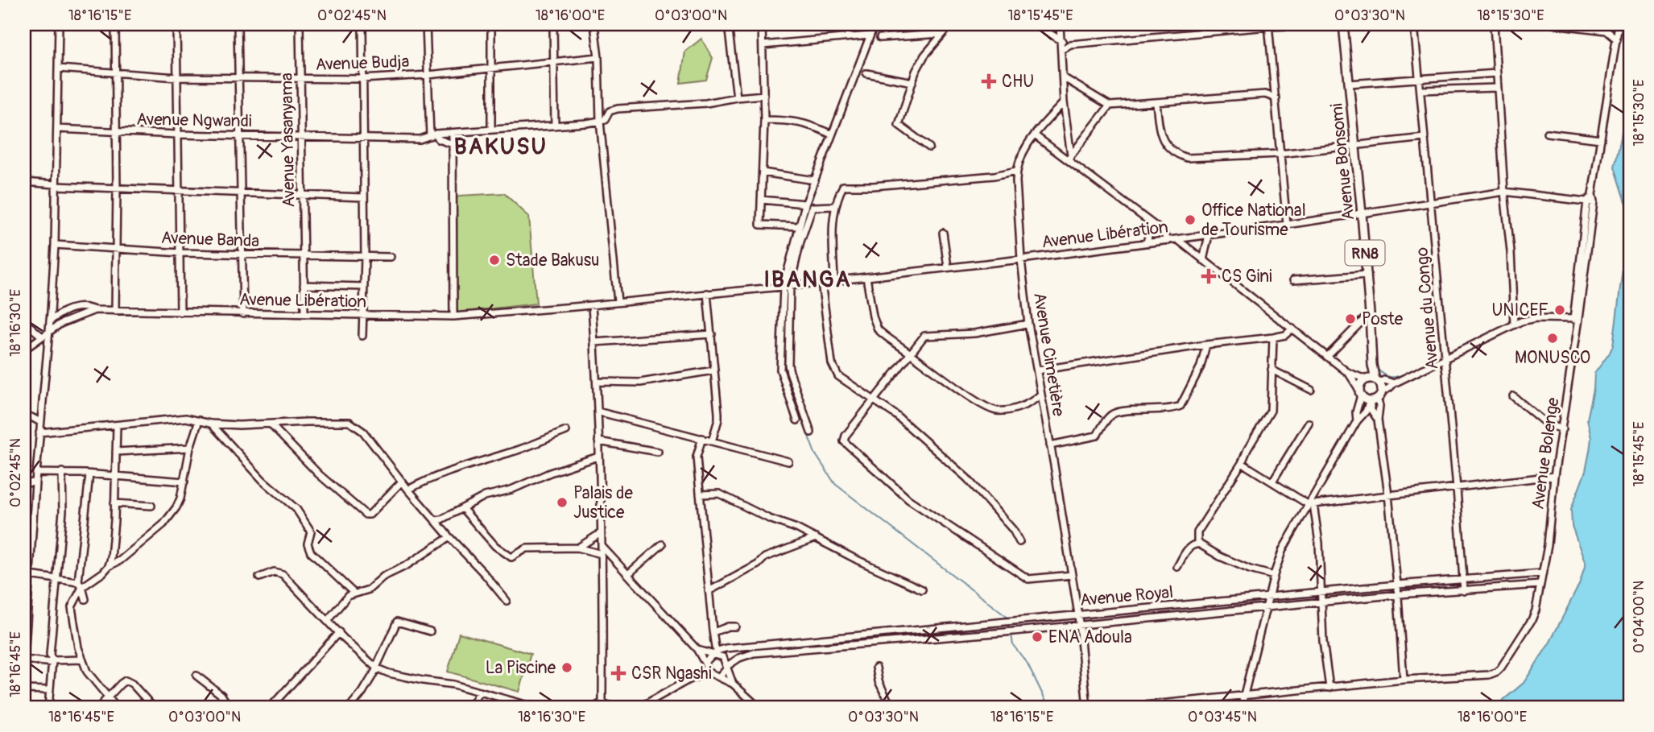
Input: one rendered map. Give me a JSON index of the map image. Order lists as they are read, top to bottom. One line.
{"streets":{"main road":["Avenue Bonsomi","RN8"],"street":["Avenue Budja","Avenue Ngwandi","Avenue Yasanyama","Avenue Libération","Avenue Banda","Avenue du Congo","Avenue Cimetière","Avenue Bolenge","Avenue Royal"]},"crossings":[["Avenue Budja","Avenue Yasanyama"],["Avenue Ngwandi","Avenue Yasanyama"],["Avenue Yasanyama","Avenue Libération"],["Avenue Yasanyama","Avenue Banda"],["Avenue Bonsomi","Avenue Libération"],["Avenue Bonsomi","RN8"],["Avenue Libération","Avenue du Congo"],["Avenue Libération","Avenue Cimetière"],["Avenue du Congo","Avenue Royal"],["Avenue Cimetière","Avenue Royal"],["Avenue Bolenge","Avenue Royal"]],"districts":["BAKUSU","IBANGA"],"places":{"health":["CHU","CS Gini","CSR Ngashi"],"other":["Office National de Tourisme","Stade Bakusu","UNICEF","Poste","MONUSCO","Palais de Justice","ENA Adoula","La Piscine"]},"coordinates":["18°16'15\"E","0°02'45\"N","18°16'00\"E","0°03'00\"N","18°15'45\"E","0°03'30\"N","18°15'30\"E","18°16'30\"E","0°04'00\"N","18°16'45\"E","0°03'45\"N"]}
